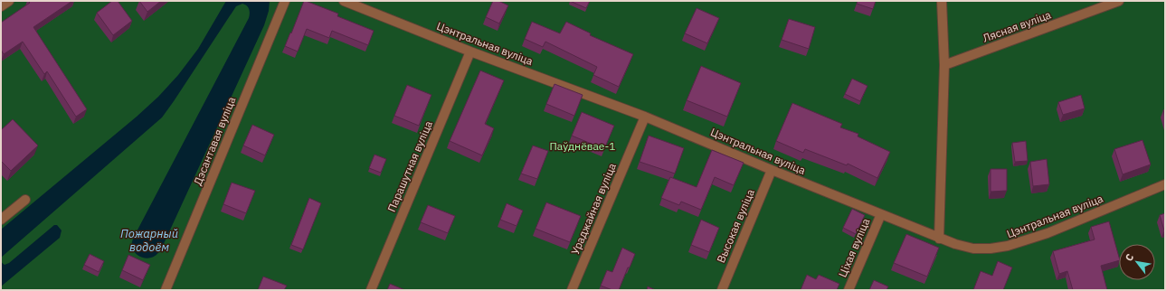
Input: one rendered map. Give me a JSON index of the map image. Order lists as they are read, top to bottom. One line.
{"streets":{"lane":["Лясная вуліца","Цэнтральная вуліца","Дэсантавая вуліца","Парашутная вуліца","Ураджайная вуліца","Высокая вуліца","Ціхая вуліца"]},"crossings":[["Цэнтральная вуліца","Парашутная вуліца"],["Цэнтральная вуліца","Ураджайная вуліца"],["Цэнтральная вуліца","Высокая вуліца"],["Цэнтральная вуліца","Ціхая вуліца"]],"water":["Пожарный водоём"],"parks":["Паўднёвае-1"],"north":"top left"}
